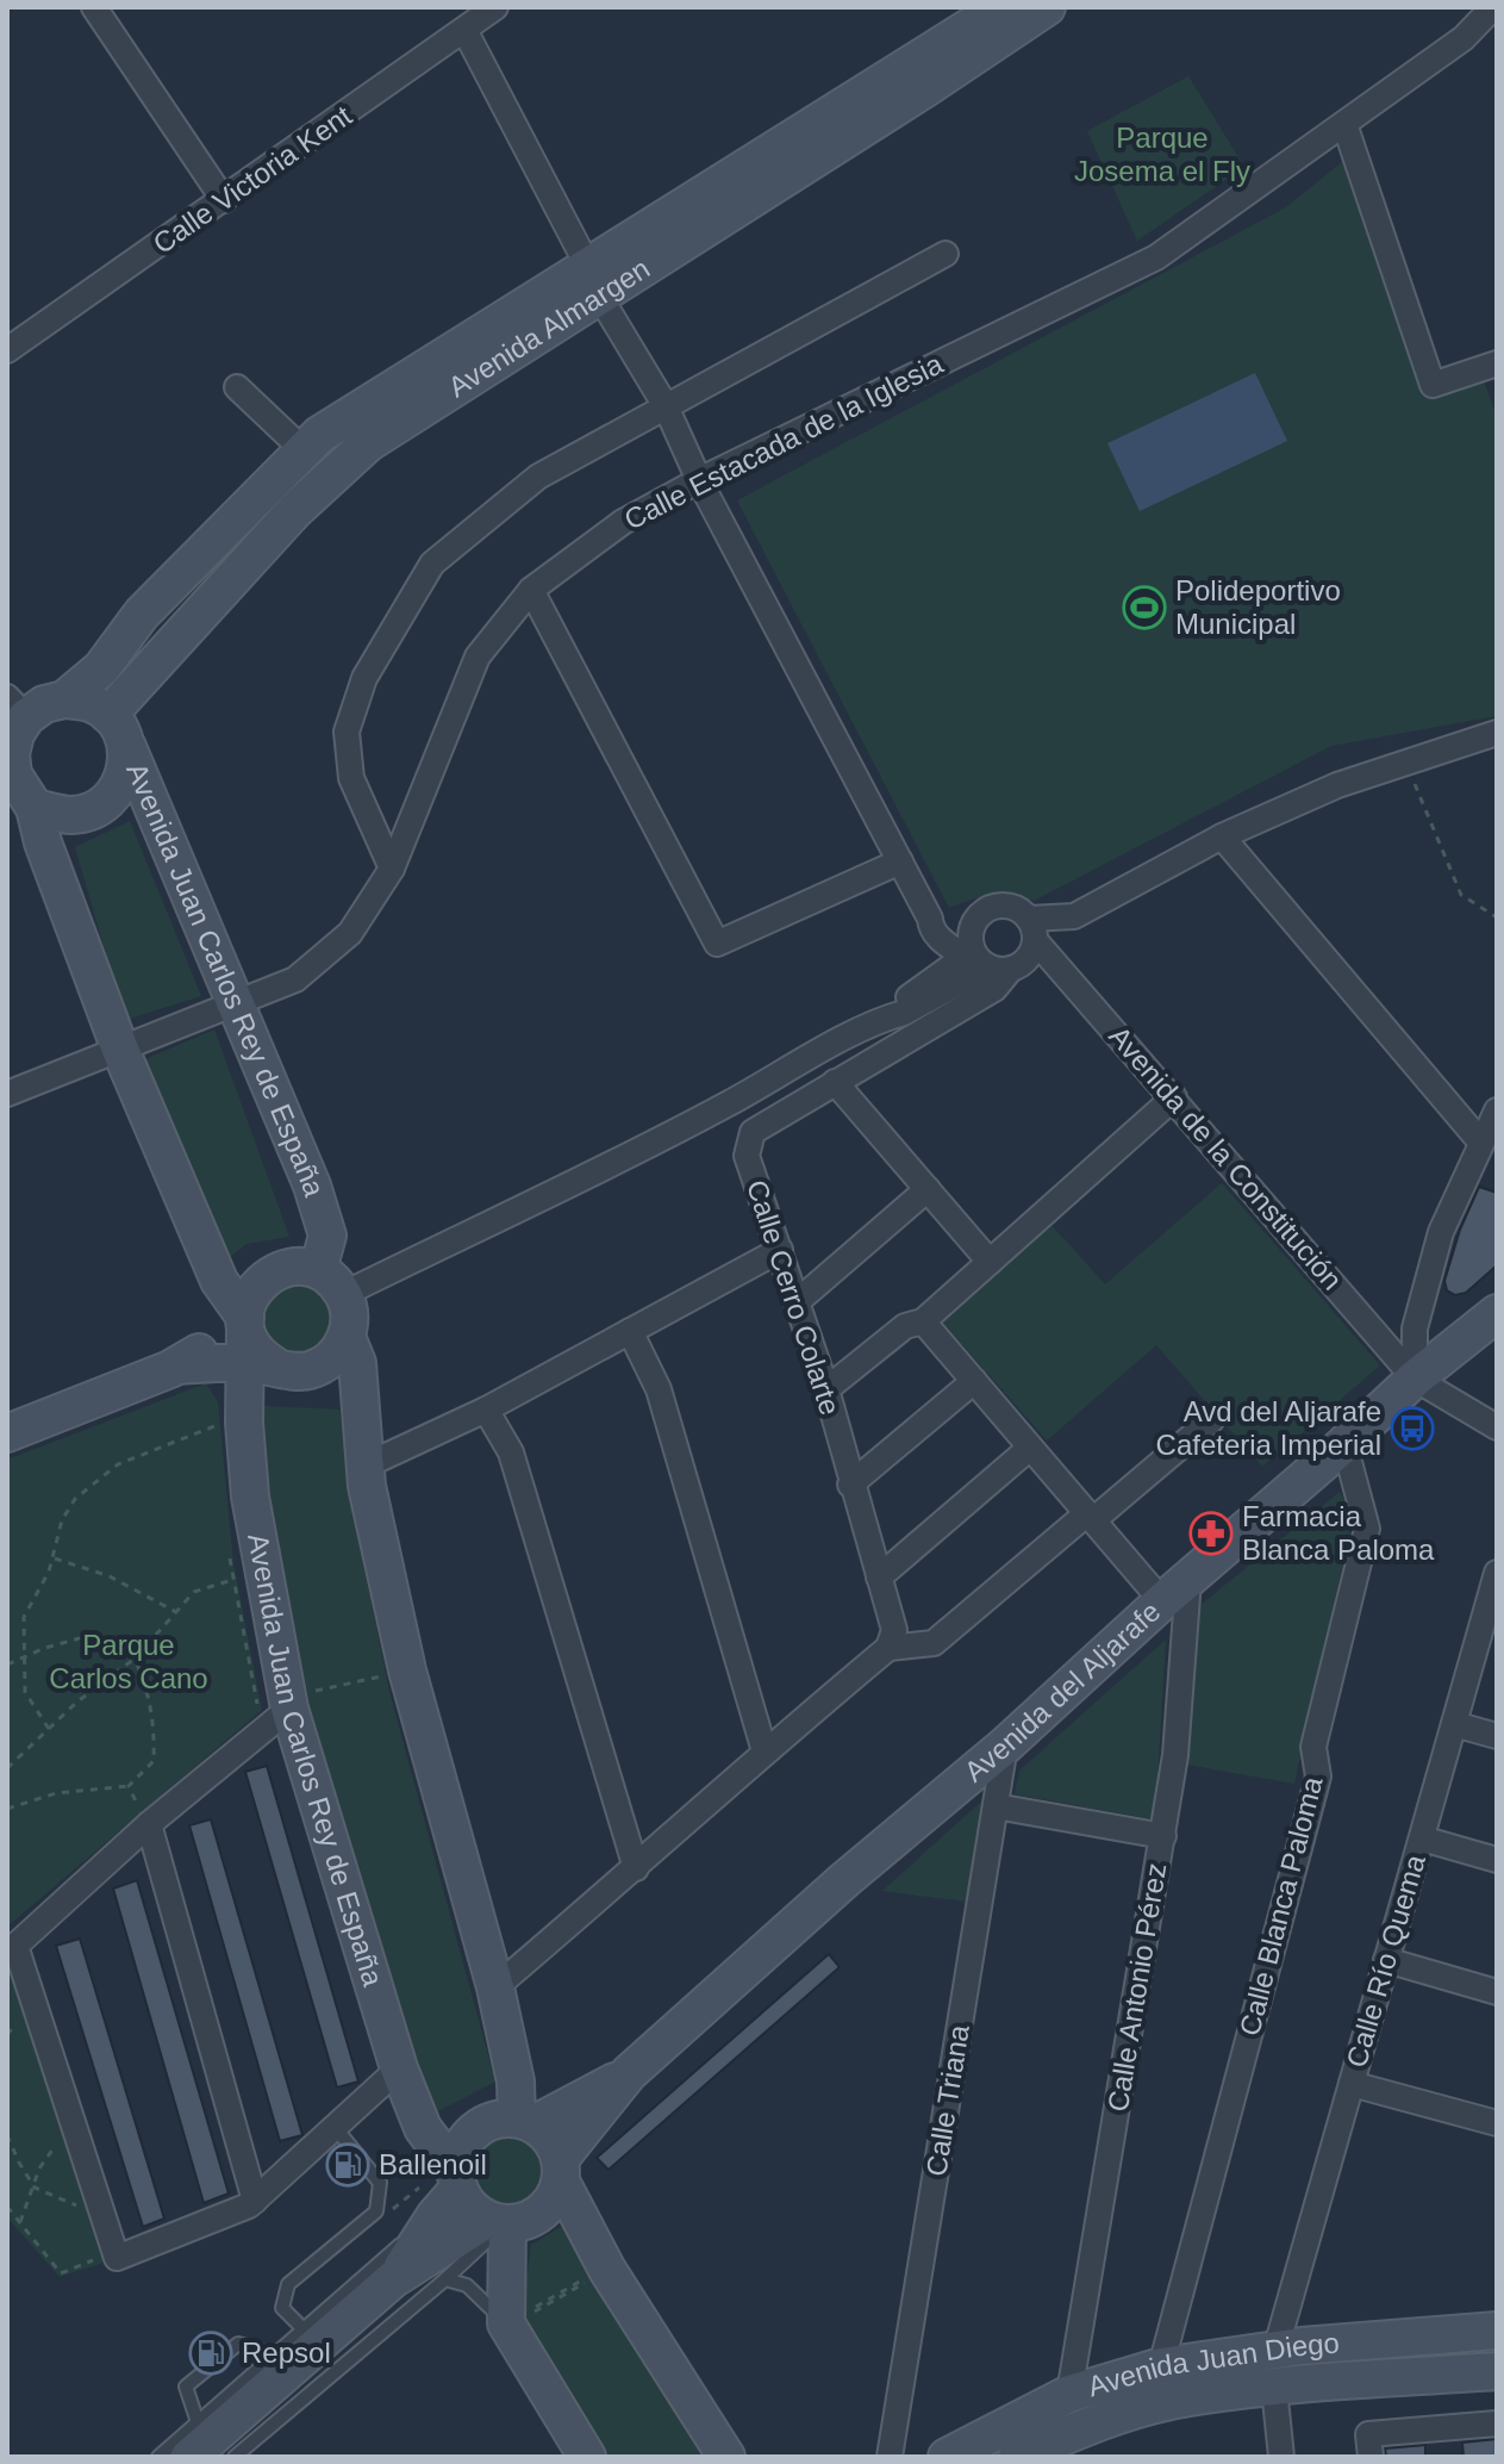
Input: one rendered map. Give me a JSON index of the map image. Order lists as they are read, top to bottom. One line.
{"streets":{"street":["Calle Victoria Kent","Avenida Almargen","Calle Estacada de la Iglesia","Avenida Juan Carlos Rey de España","Avenida de la Constitución","Calle Cerro Colarte","Avenida del Aljarafe","Calle Blanca Paloma","Calle Río Quema","Calle Antonio Pérez","Calle Triana","Avenida Juan Diego"]},"crossings":[["Avenida Almargen","Avenida Juan Carlos Rey de España"],["Calle Estacada de la Iglesia","Avenida Juan Carlos Rey de España"],["Avenida Juan Carlos Rey de España","Avenida del Aljarafe"],["Avenida de la Constitución","Calle Cerro Colarte"],["Avenida de la Constitución","Avenida del Aljarafe"],["Avenida del Aljarafe","Calle Blanca Paloma"],["Avenida del Aljarafe","Calle Antonio Pérez"],["Avenida del Aljarafe","Calle Triana"],["Calle Blanca Paloma","Avenida Juan Diego"],["Calle Río Quema","Avenida Juan Diego"],["Calle Antonio Pérez","Avenida Juan Diego"]],"parks":["Parque Josema el Fly","Parque Carlos Cano"],"places":{"sports":["Polideportivo Municipal"],"bus stop":["Avd del Aljarafe Cafeteria Imperial"],"pharmacy":["Farmacia Blanca Paloma"],"fuel station":["Ballenoil","Repsol"]}}
